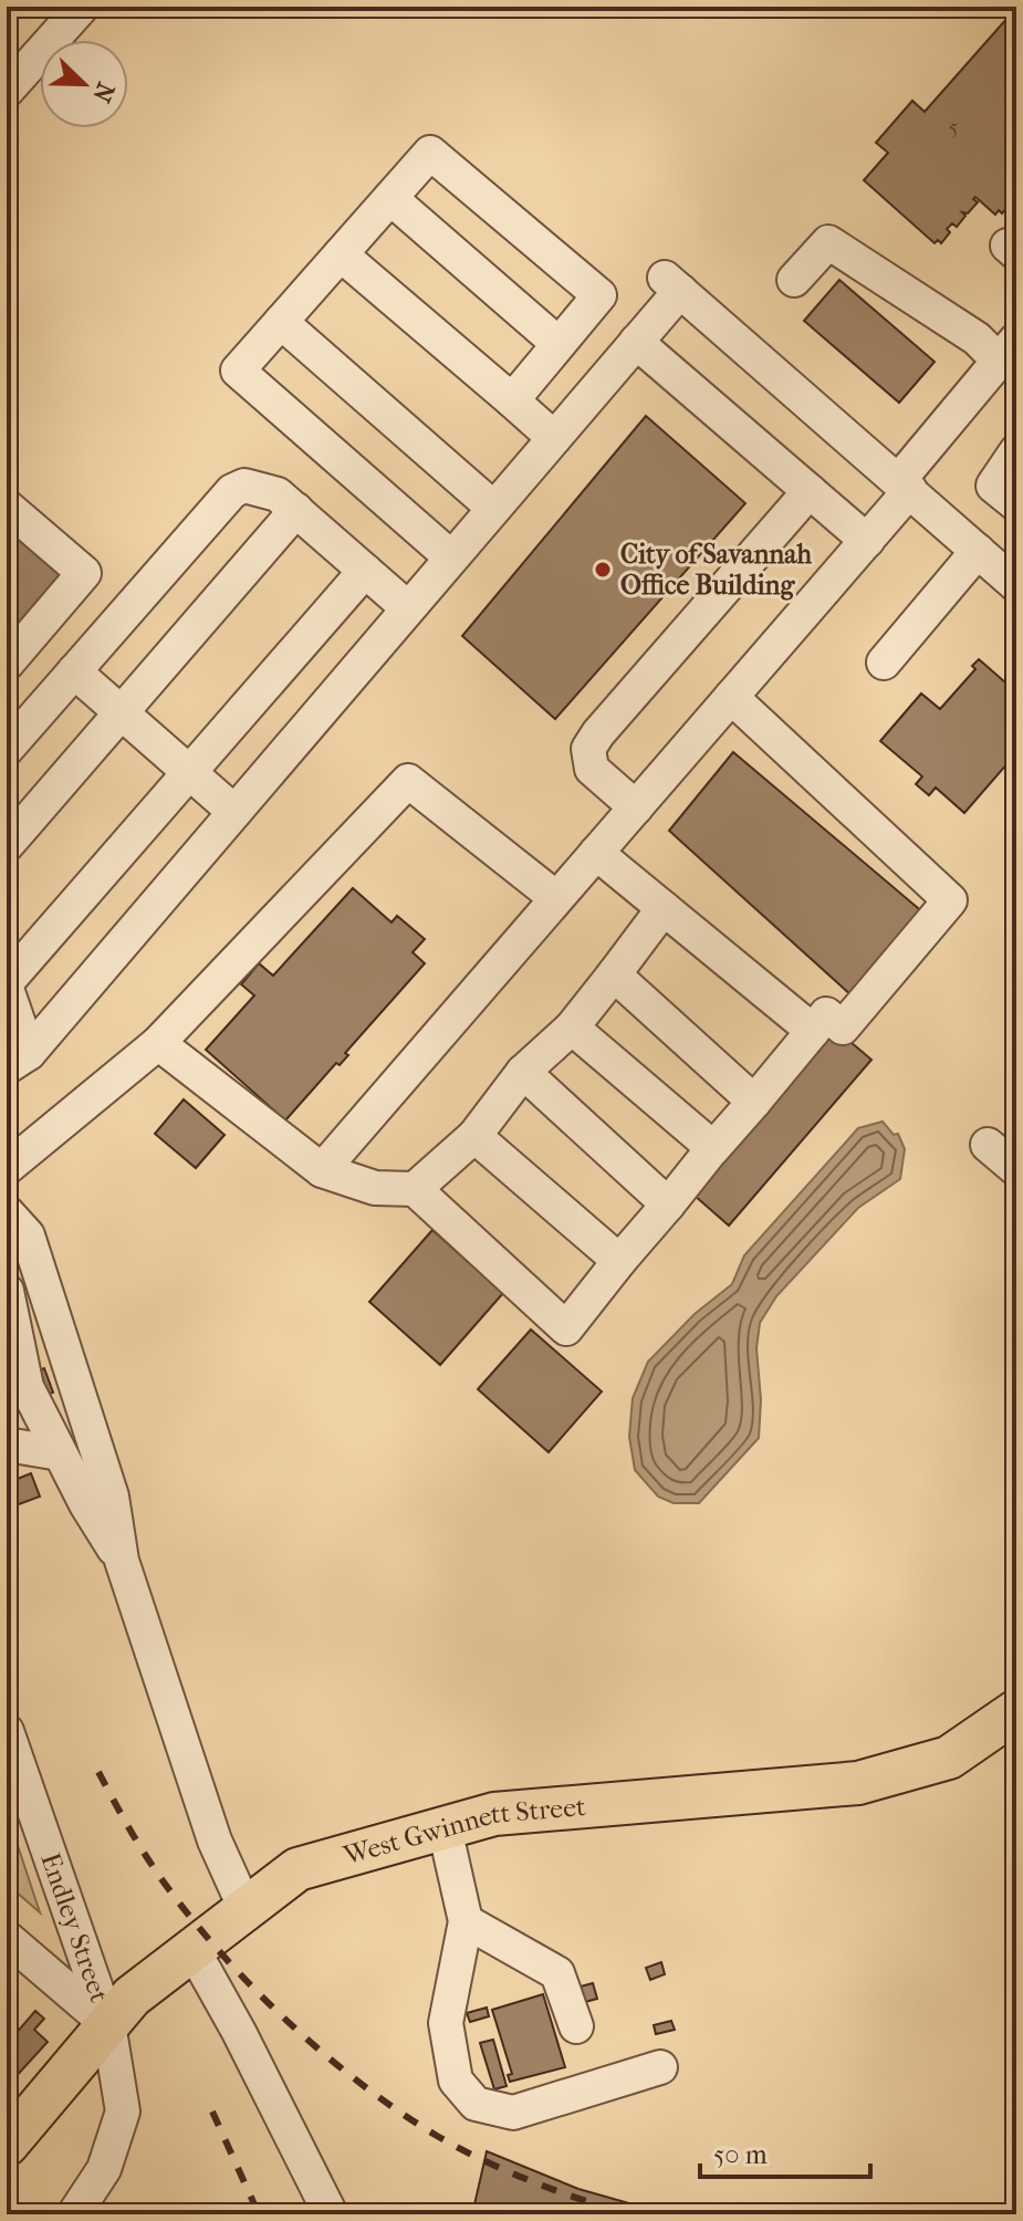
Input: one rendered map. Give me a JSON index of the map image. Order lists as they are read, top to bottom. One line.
{"streets":{"main road":["West Gwinnett Street"],"street":["Endley Street"]},"crossings":[["West Gwinnett Street","Endley Street"]],"places":["City of Savannah Office Building"],"house_numbers":["5"],"scale_bar":"50 m","north":"bottom right"}
